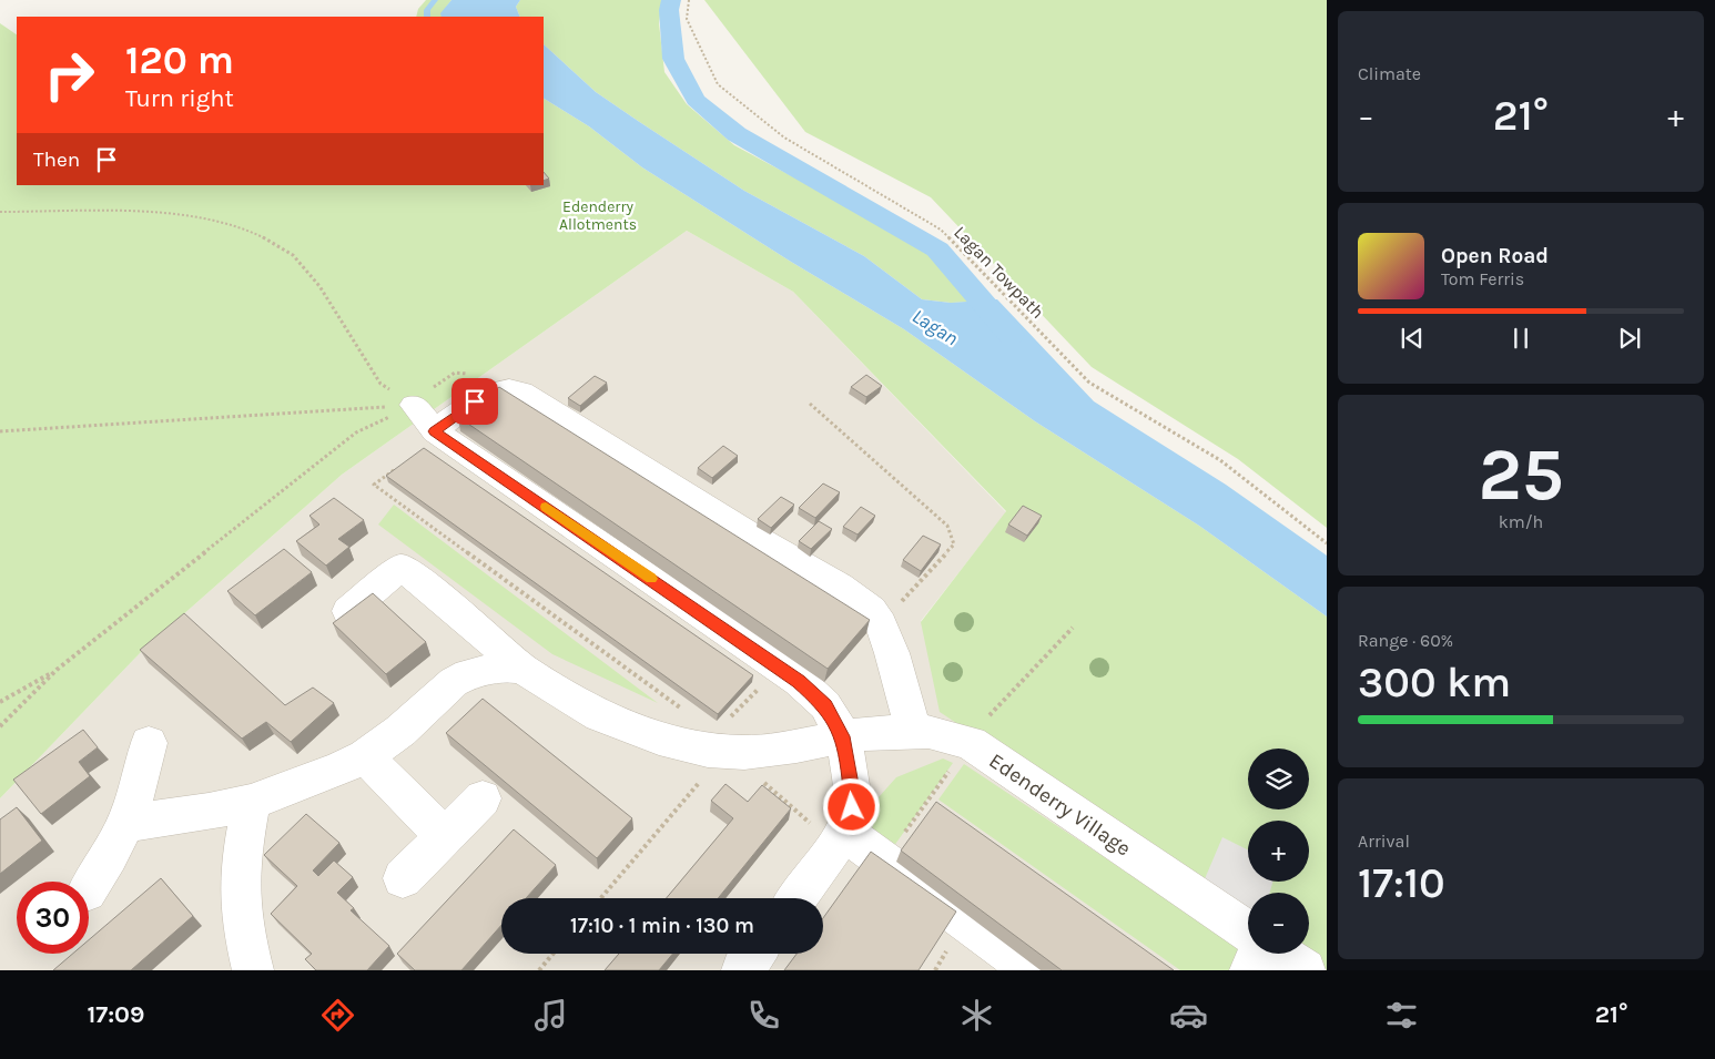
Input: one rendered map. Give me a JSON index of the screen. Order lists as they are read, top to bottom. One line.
{"streets":{"street":["Edenderry Village"],"path":["Lagan Towpath"]},"water":["Lagan"],"parks":["Edenderry Allotments"],"page":{"tile":["Climate",["25","km/h"],["Range · 60%","300 km"],["Arrival","17:10"]],"turn":["120 m","Turn right"],"heat":["−","21°","+"],"then":"Then","song":["Open Road","Tom Ferris"],"map_buttons":["+","−"],"limit":"30","trip":"17:10 · 1 min · 130 m","tabs":["17:09","21°"]}}
